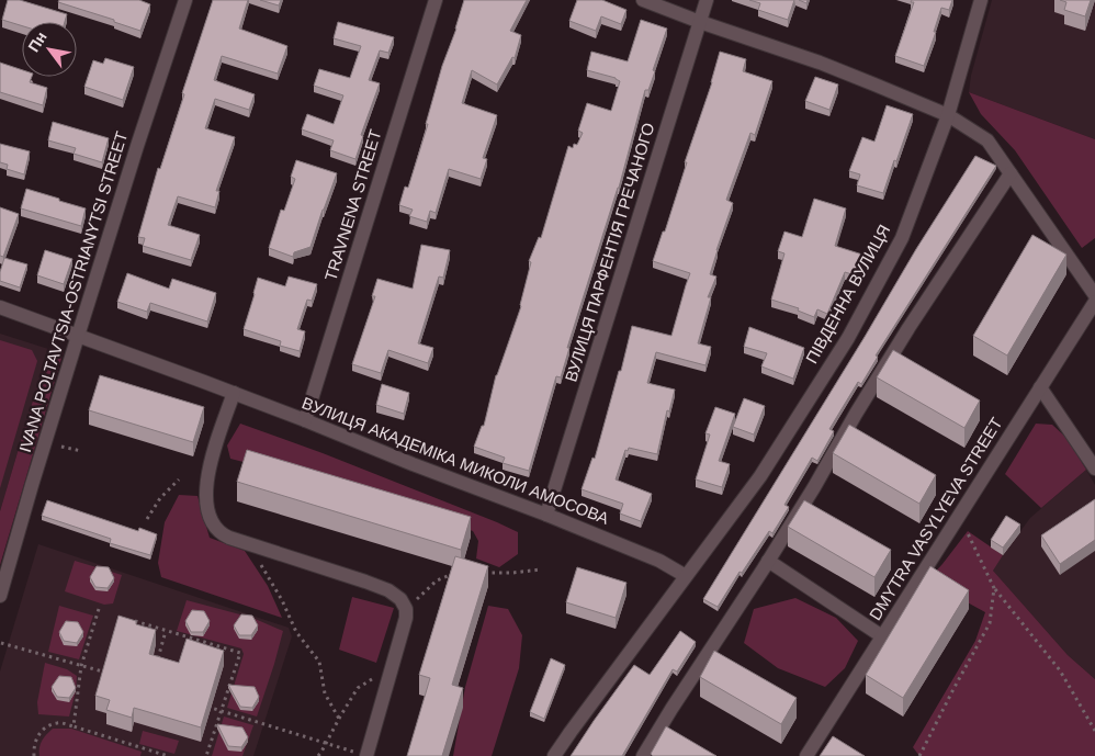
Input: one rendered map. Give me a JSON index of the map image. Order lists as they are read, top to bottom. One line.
{"streets":{"street":["TRAVNENA STREET","ВУЛИЦЯ ПАРФЕНТІЯ ГРЕЧАНОГО","IVANA POLTAVTSIA-OSTRIANYTSI STREET","ПІВДЕННА ВУЛИЦЯ","ВУЛИЦЯ АКАДЕМІКА МИКОЛИ АМОСОВА","DMYTRA VASYLYEVA STREET"]},"crossings":[["TRAVNENA STREET","ВУЛИЦЯ АКАДЕМІКА МИКОЛИ АМОСОВА"],["ВУЛИЦЯ ПАРФЕНТІЯ ГРЕЧАНОГО","ВУЛИЦЯ АКАДЕМІКА МИКОЛИ АМОСОВА"],["IVANA POLTAVTSIA-OSTRIANYTSI STREET","ВУЛИЦЯ АКАДЕМІКА МИКОЛИ АМОСОВА"],["ПІВДЕННА ВУЛИЦЯ","ВУЛИЦЯ АКАДЕМІКА МИКОЛИ АМОСОВА"]],"north":"top left"}
